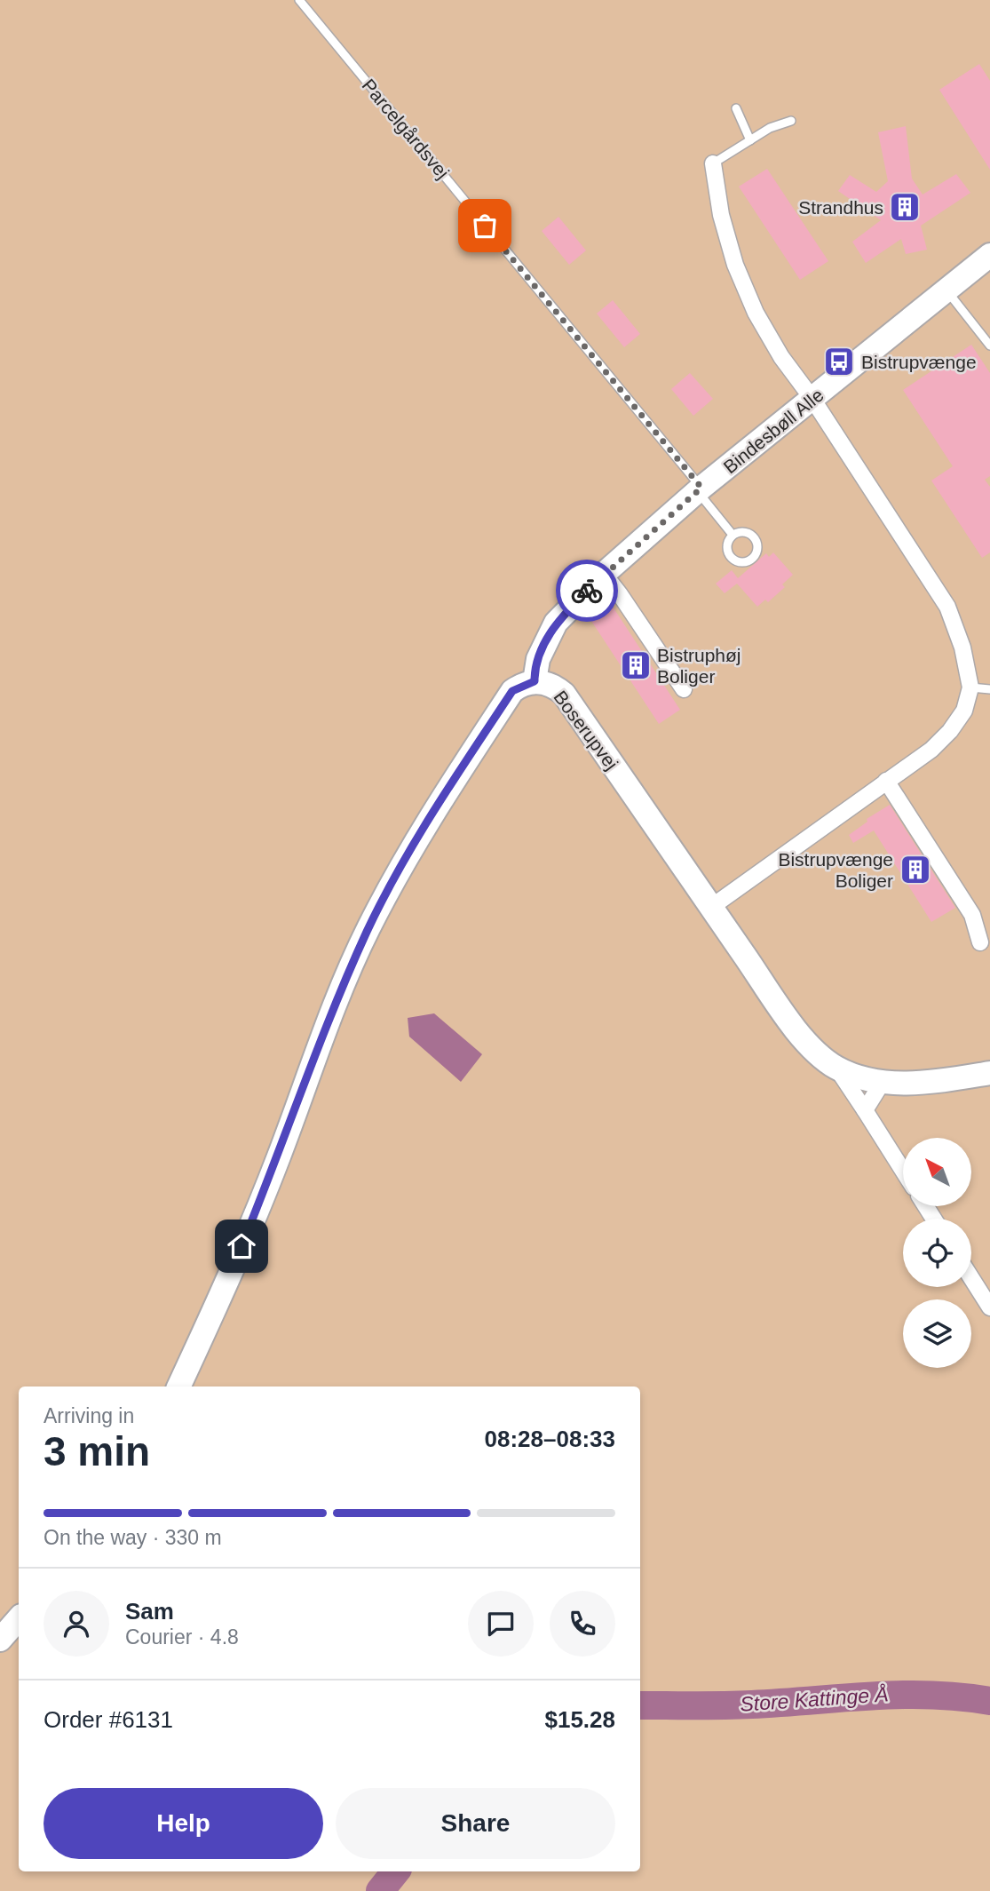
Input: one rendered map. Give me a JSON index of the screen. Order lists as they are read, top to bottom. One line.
{"streets":{"street":["Bindesbøll Alle","Boserupvej"],"lane":["Parcelgårdsvej"]},"crossings":[["Parcelgårdsvej","Bindesbøll Alle"],["Bindesbøll Alle","Boserupvej"]],"water":["Store Kattinge Å"],"places":{"building":["Strandhus","Bistruphøj Boliger","Bistrupvænge Boliger"],"bus stop":["Bistrupvænge"]},"north":"top left","page":{"heading":["3 min","Arriving in","08:28–08:33"],"panel":["Sam","Courier · 4.8","Order #6131","$15.28"],"bar":"On the way · 330 m","buttons":["Help","Share"]}}
